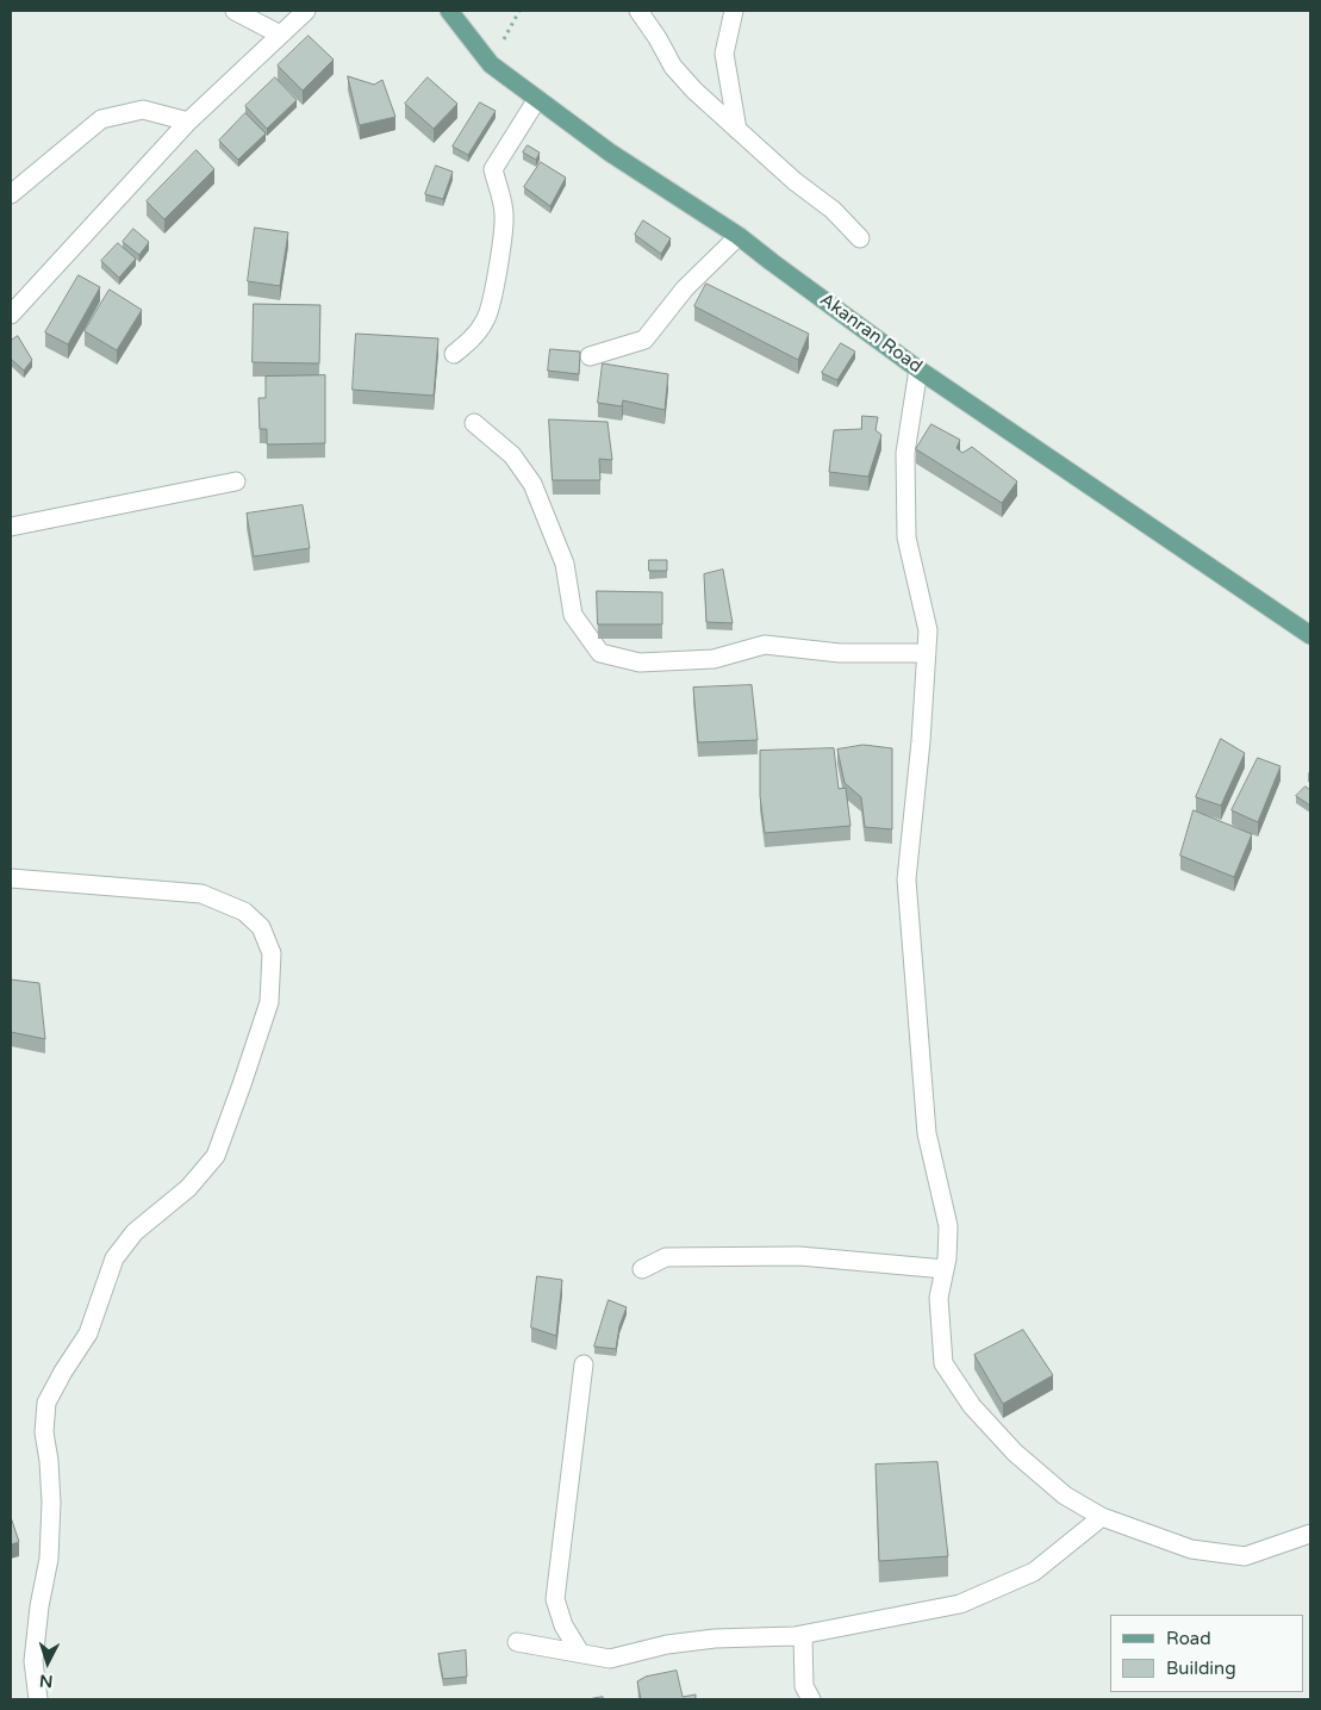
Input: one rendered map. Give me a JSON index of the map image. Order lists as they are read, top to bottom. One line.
{"streets":{"main road":["Akanran Road"]},"legend":["Road","Building"],"north":"bottom"}
